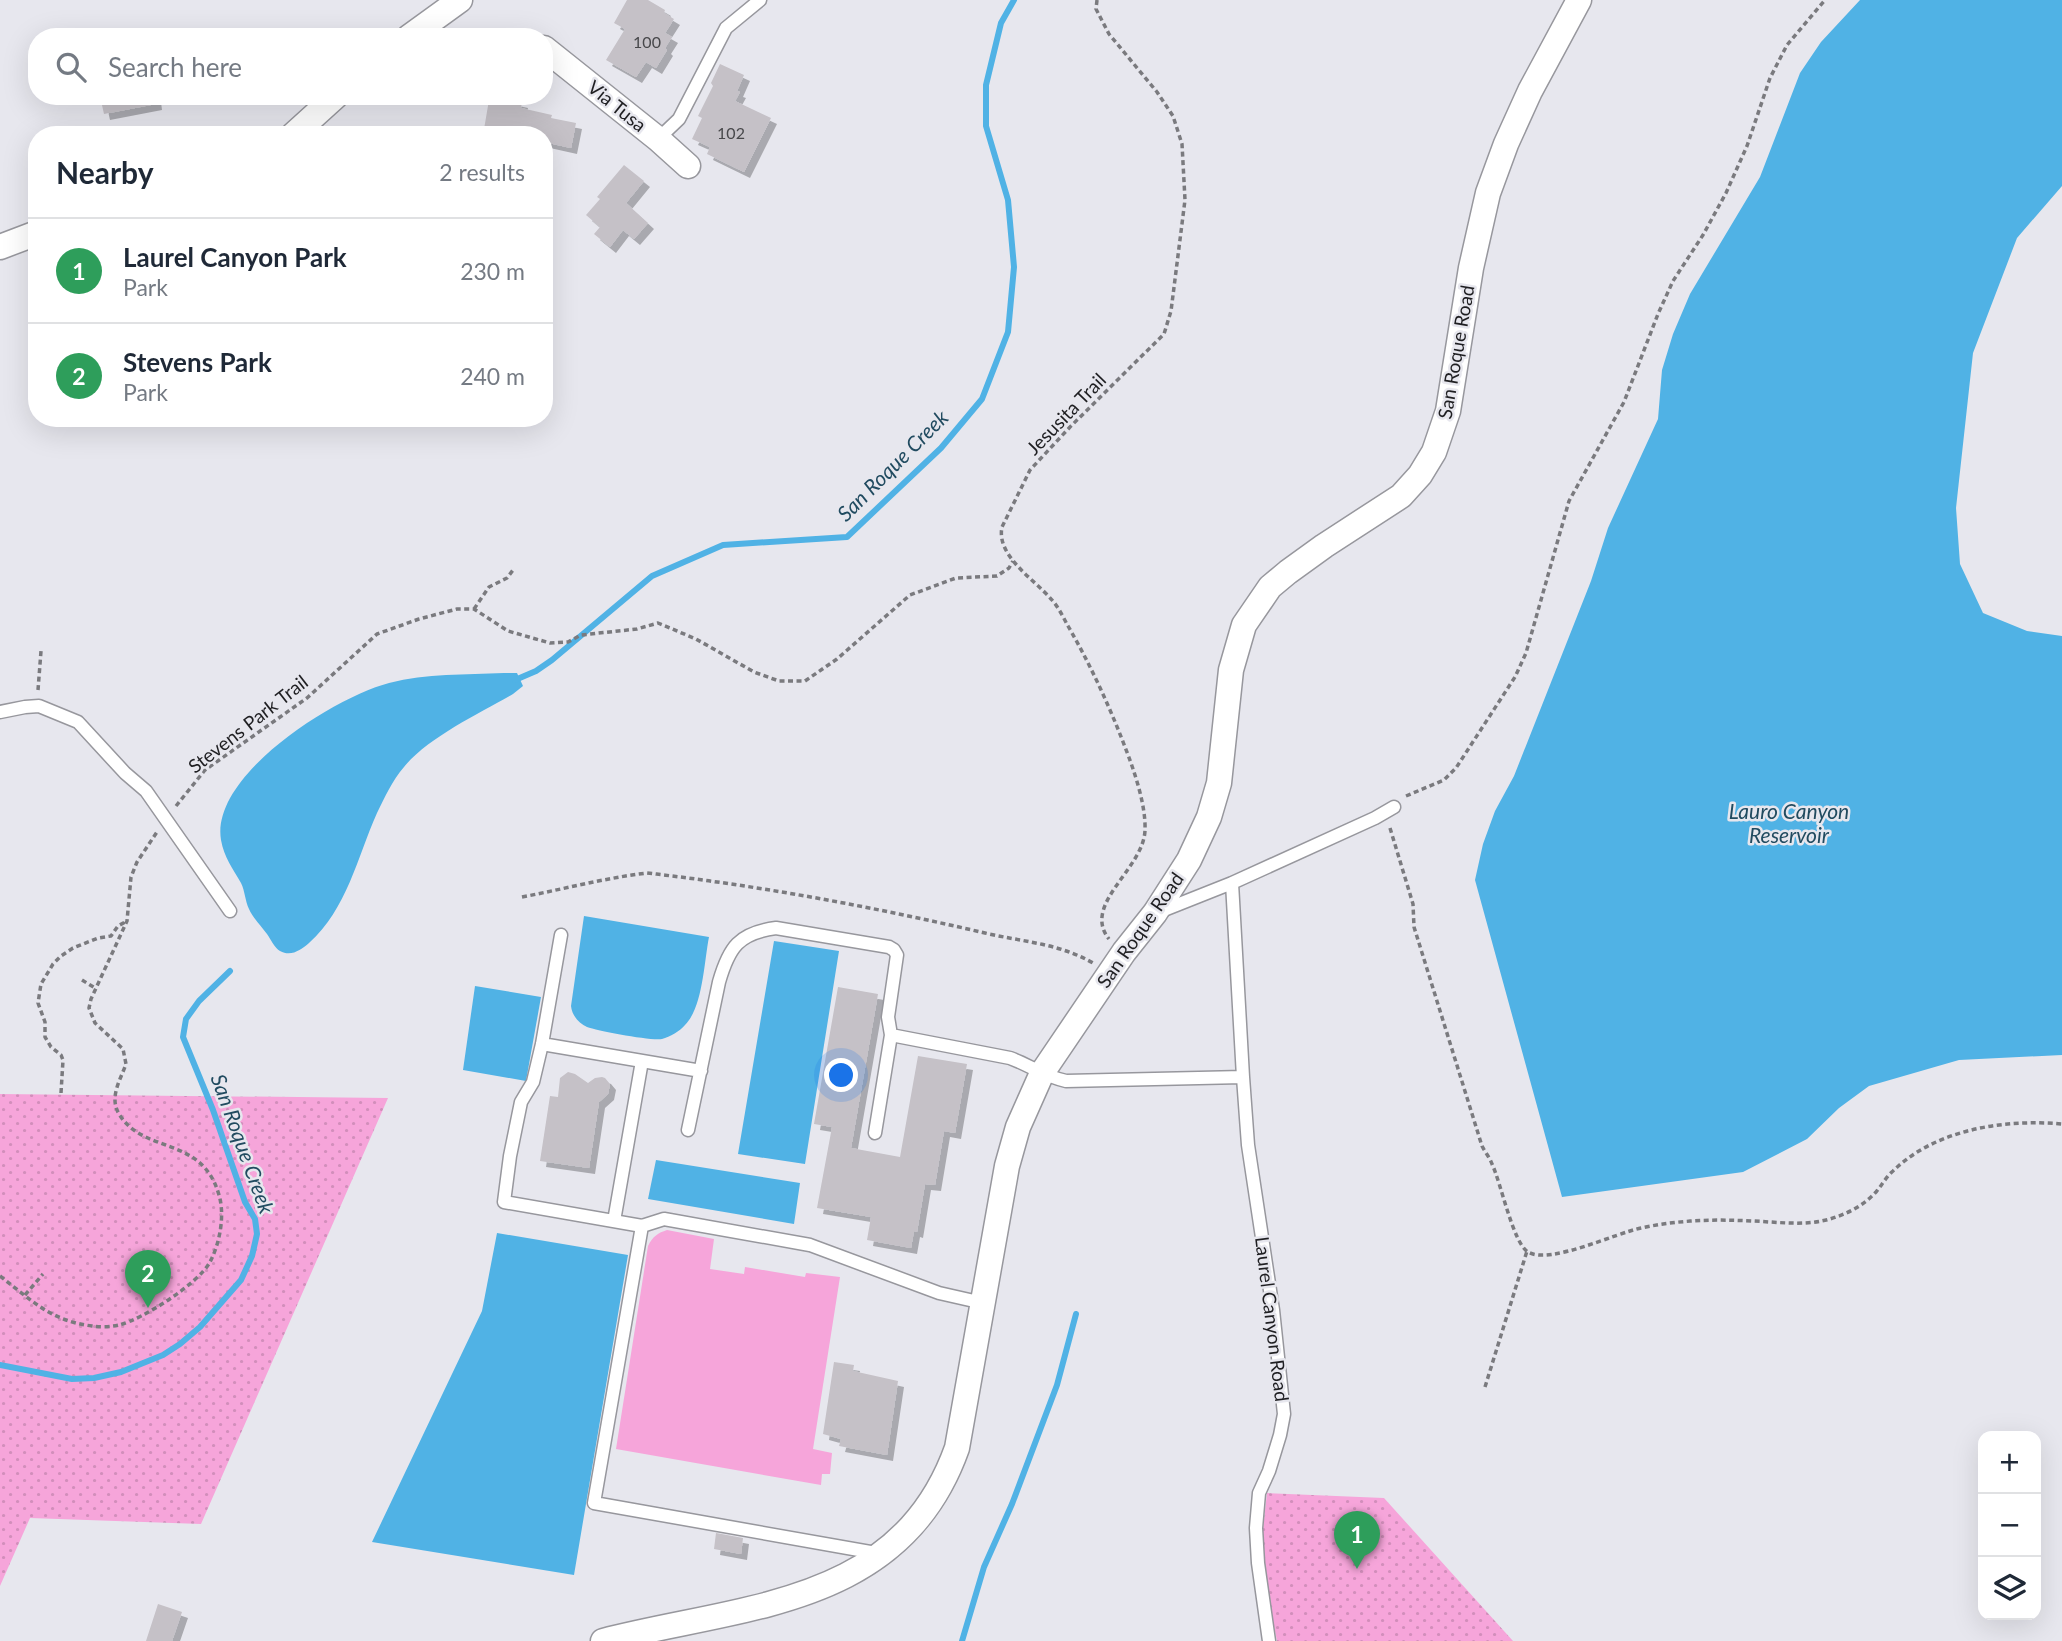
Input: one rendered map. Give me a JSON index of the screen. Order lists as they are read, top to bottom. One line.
{"streets":{"street":["Via Tusa","San Roque Road"],"lane":["Laurel Canyon Road"],"path":["Jesusita Trail","Stevens Park Trail"]},"crossings":[["San Roque Road","Jesusita Trail"]],"water":["San Roque Creek","Lauro Canyon Reservoir"],"house_numbers":["100","102"],"page":{"search":"Search here","heading":["Nearby","2 results"],"list":[{"mark":"1","name":"Laurel Canyon Park","note":"Park","value":"230 m"},{"mark":"2","name":"Stevens Park","note":"Park","value":"240 m"}],"pins":["2","1"],"map_buttons":["+","−"]}}
